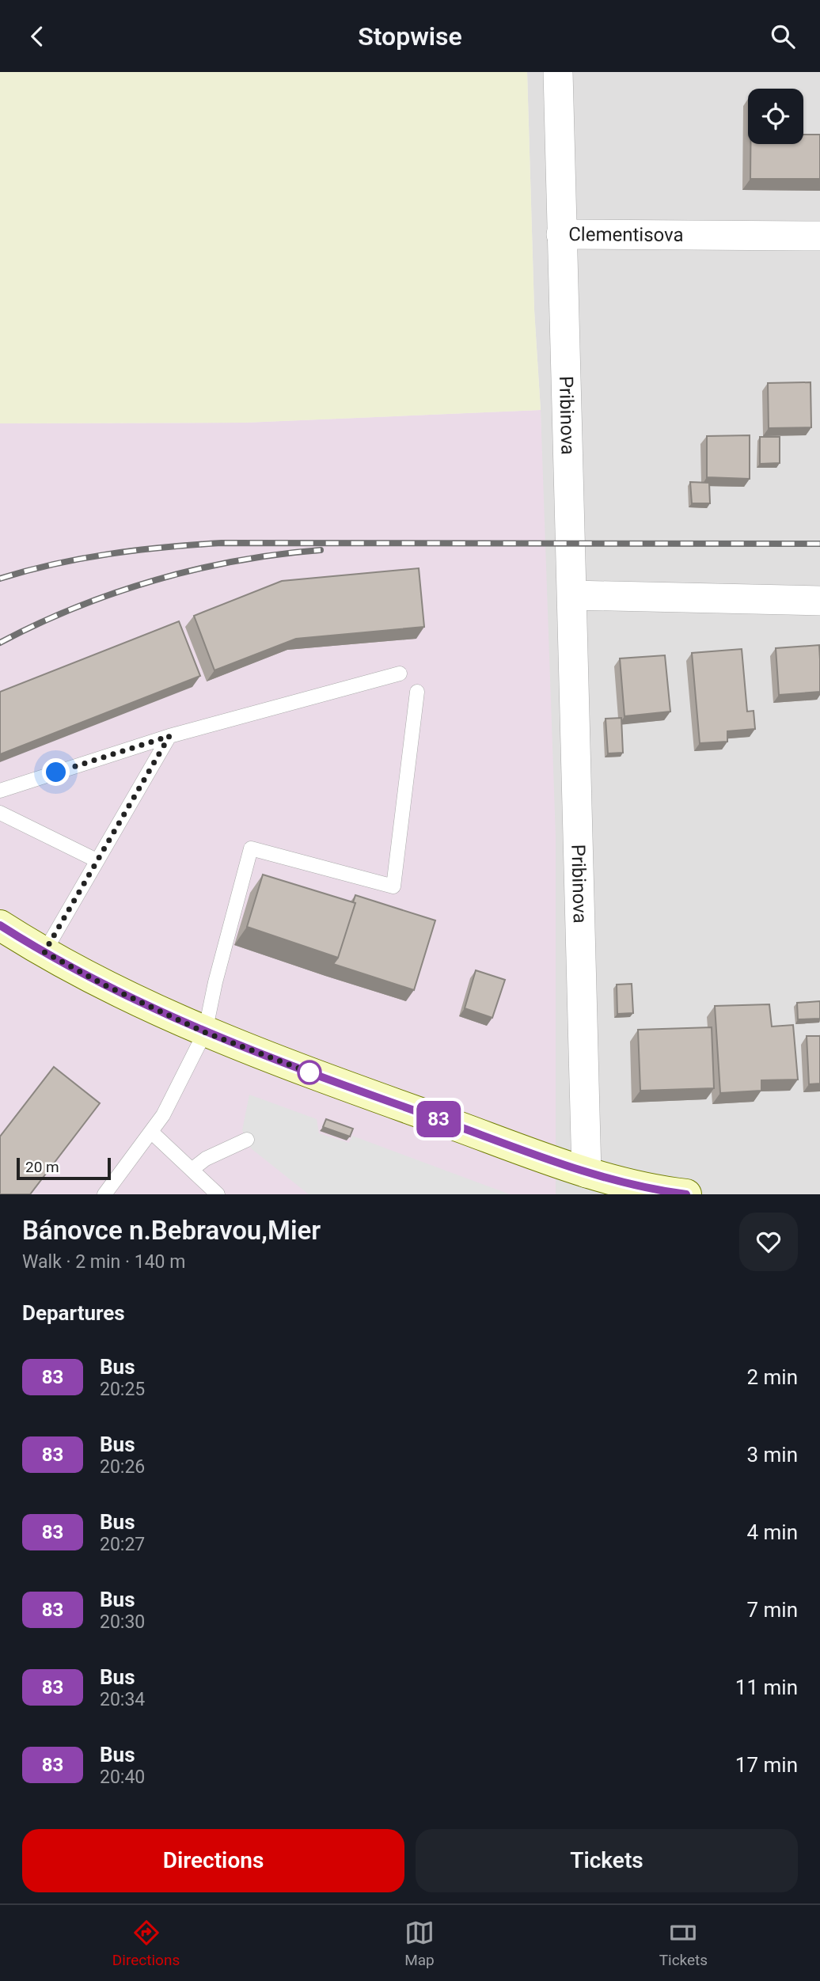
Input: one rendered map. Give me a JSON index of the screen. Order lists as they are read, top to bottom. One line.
{"streets":{"street":["Clementisova","Pribinova"]},"crossings":[["Clementisova","Pribinova"]],"lines":["bus line 83"],"scale_bar":"20 m","page":{"header":"Stopwise","on_map":"83","scale":"20 m","heading":[["Bánovce n.Bebravou,Mier","Walk · 2 min · 140 m"],"Departures"],"list":[{"mark":"83","name":"Bus","note":"20:25","value":"2 min"},{"mark":"83","name":"Bus","note":"20:26","value":"3 min"},{"mark":"83","name":"Bus","note":"20:27","value":"4 min"},{"mark":"83","name":"Bus","note":"20:30","value":"7 min"},{"mark":"83","name":"Bus","note":"20:34","value":"11 min"},{"mark":"83","name":"Bus","note":"20:40","value":"17 min"}],"buttons":["Directions","Tickets"],"tabs":["Directions","Map","Tickets"]}}
